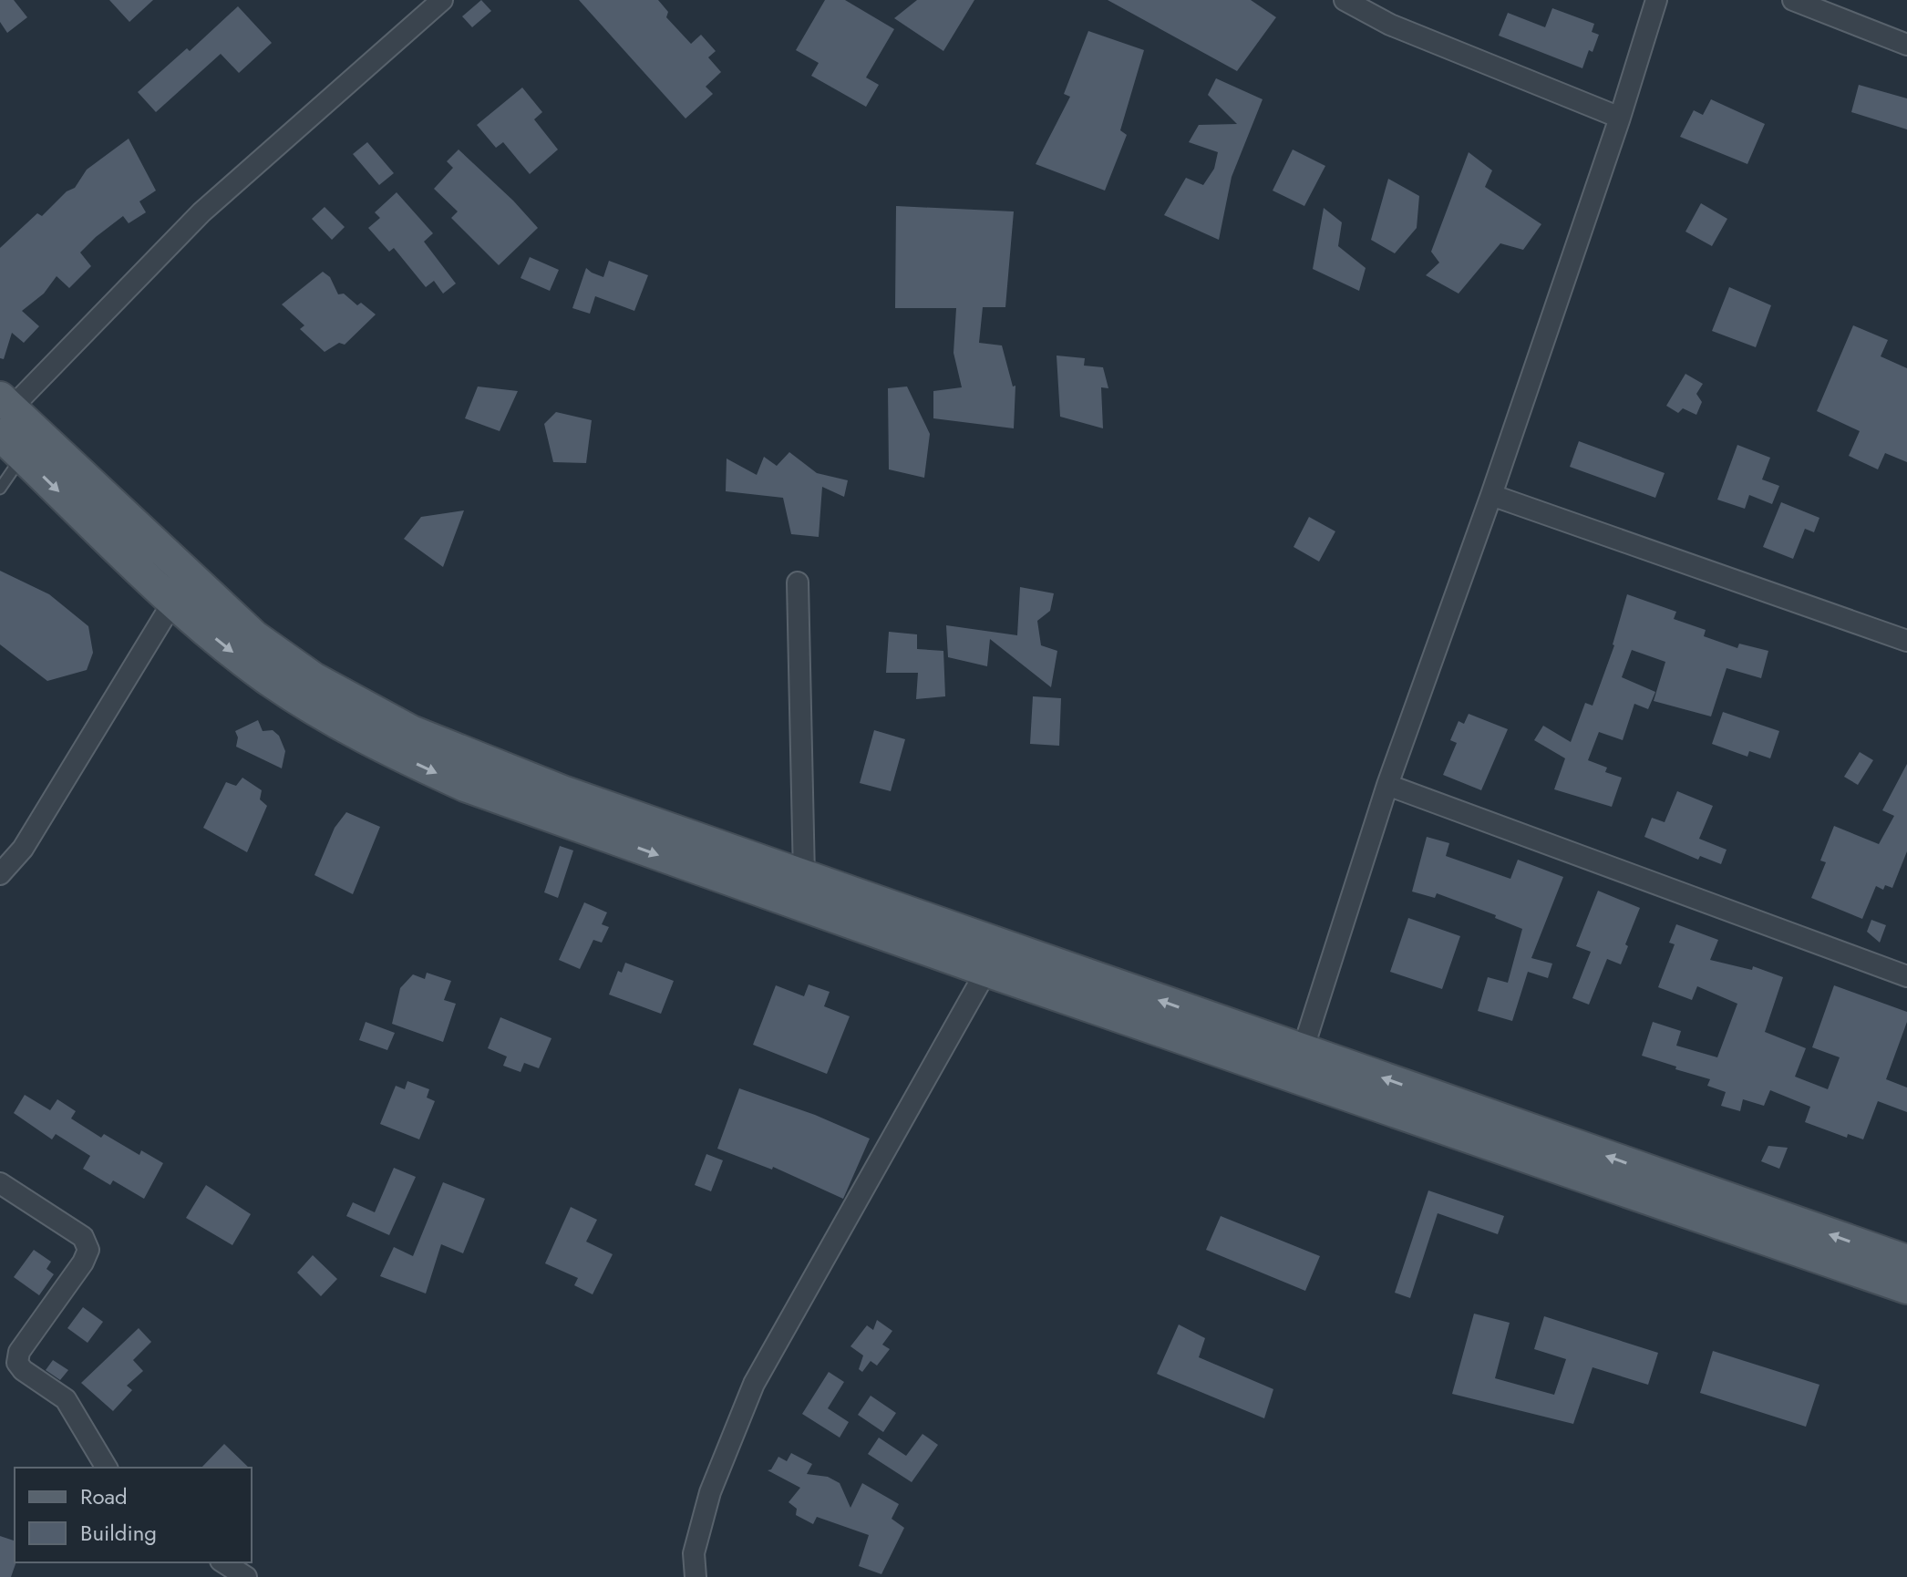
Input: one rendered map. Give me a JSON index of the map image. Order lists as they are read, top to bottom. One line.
{"legend":["Road","Building"]}
